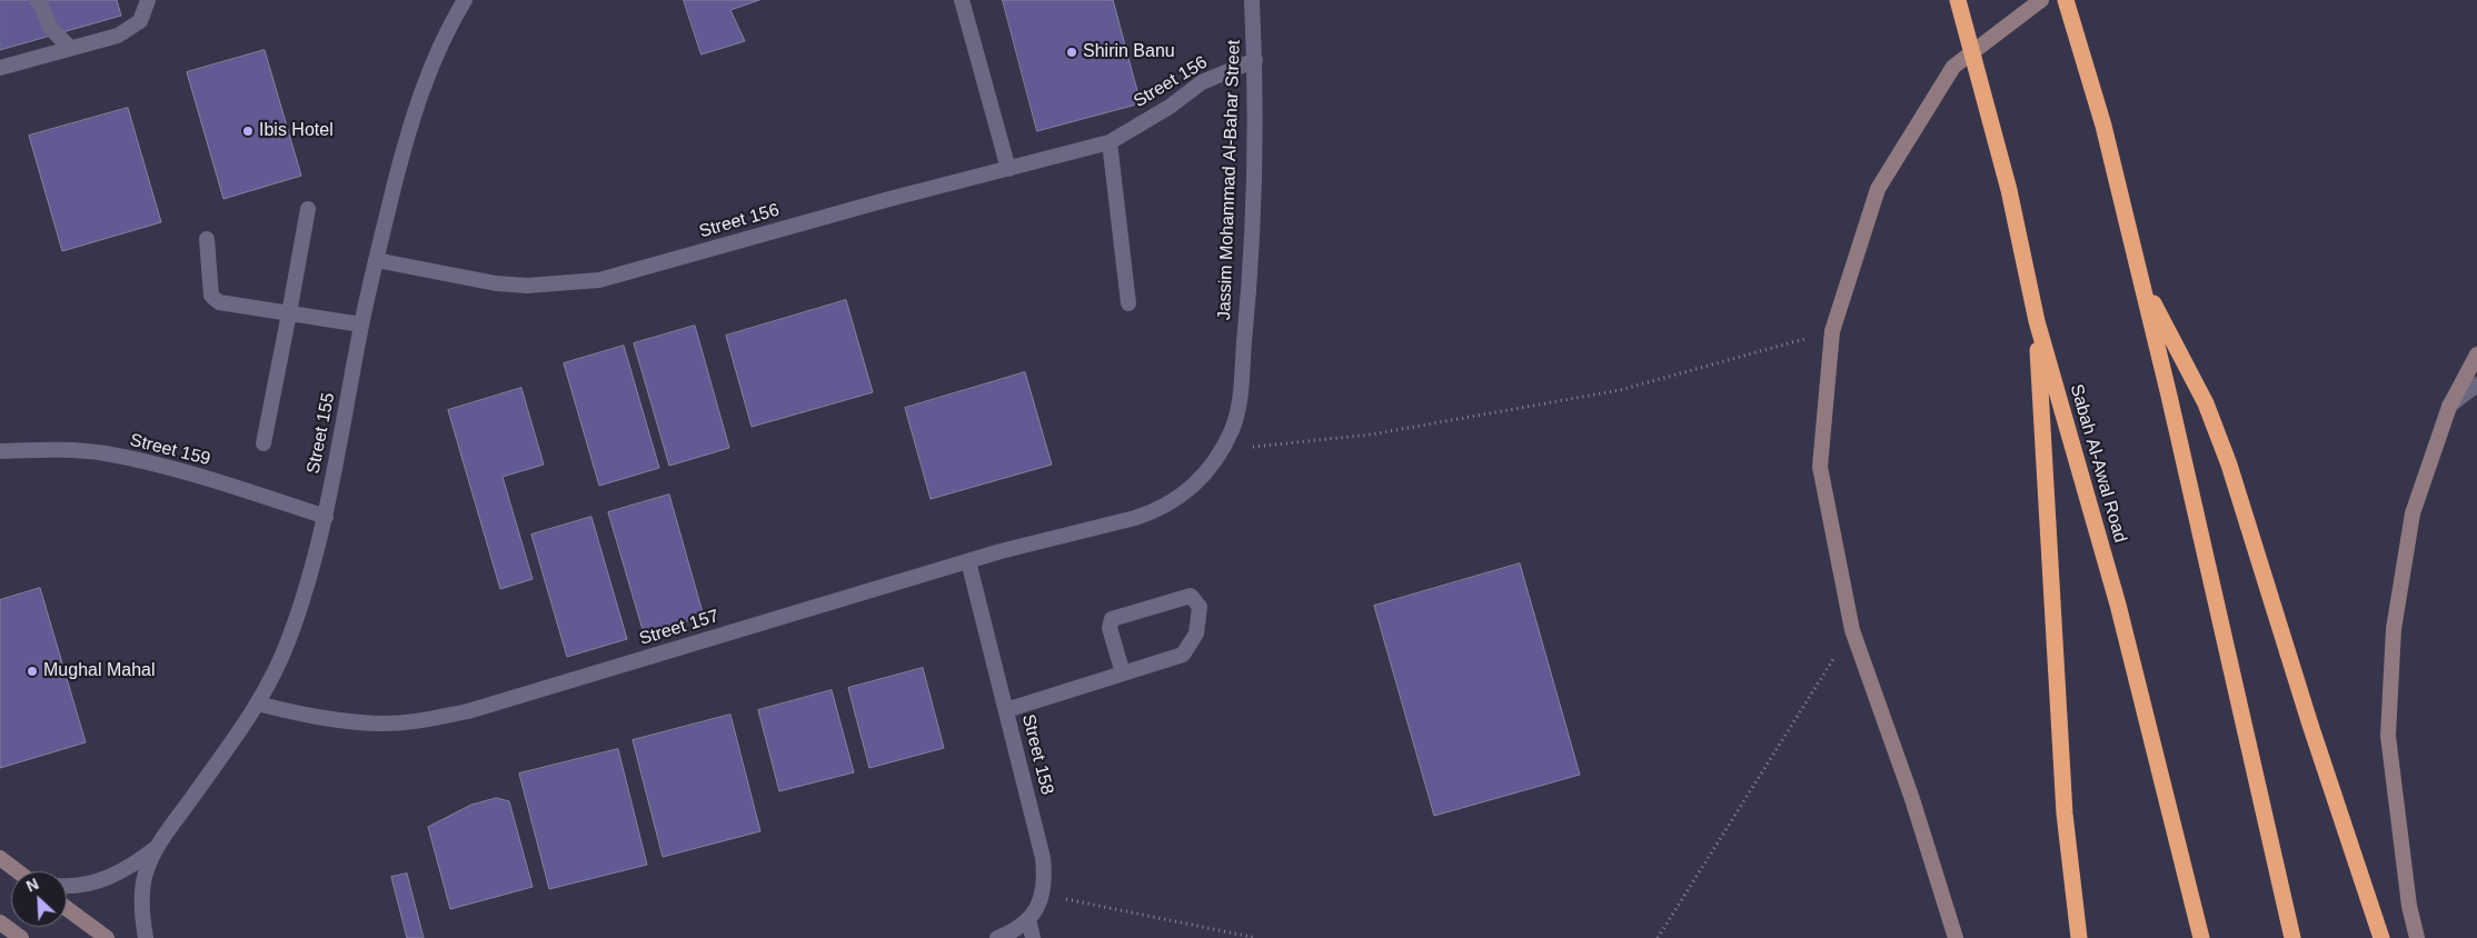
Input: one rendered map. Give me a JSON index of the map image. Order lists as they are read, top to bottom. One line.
{"streets":{"highway":["Sabah Al-Awal Road"],"street":["Street 156","Jassim Mohammad Al-Bahar Street","Street 155","Street 159","Street 157","Street 158"]},"crossings":[["Street 156","Jassim Mohammad Al-Bahar Street"],["Street 156","Street 155"],["Jassim Mohammad Al-Bahar Street","Street 157"],["Street 155","Street 159"],["Street 155","Street 157"],["Street 157","Street 158"]],"places":["Shirin Banu","Ibis Hotel","Mughal Mahal"],"north":"top left"}
